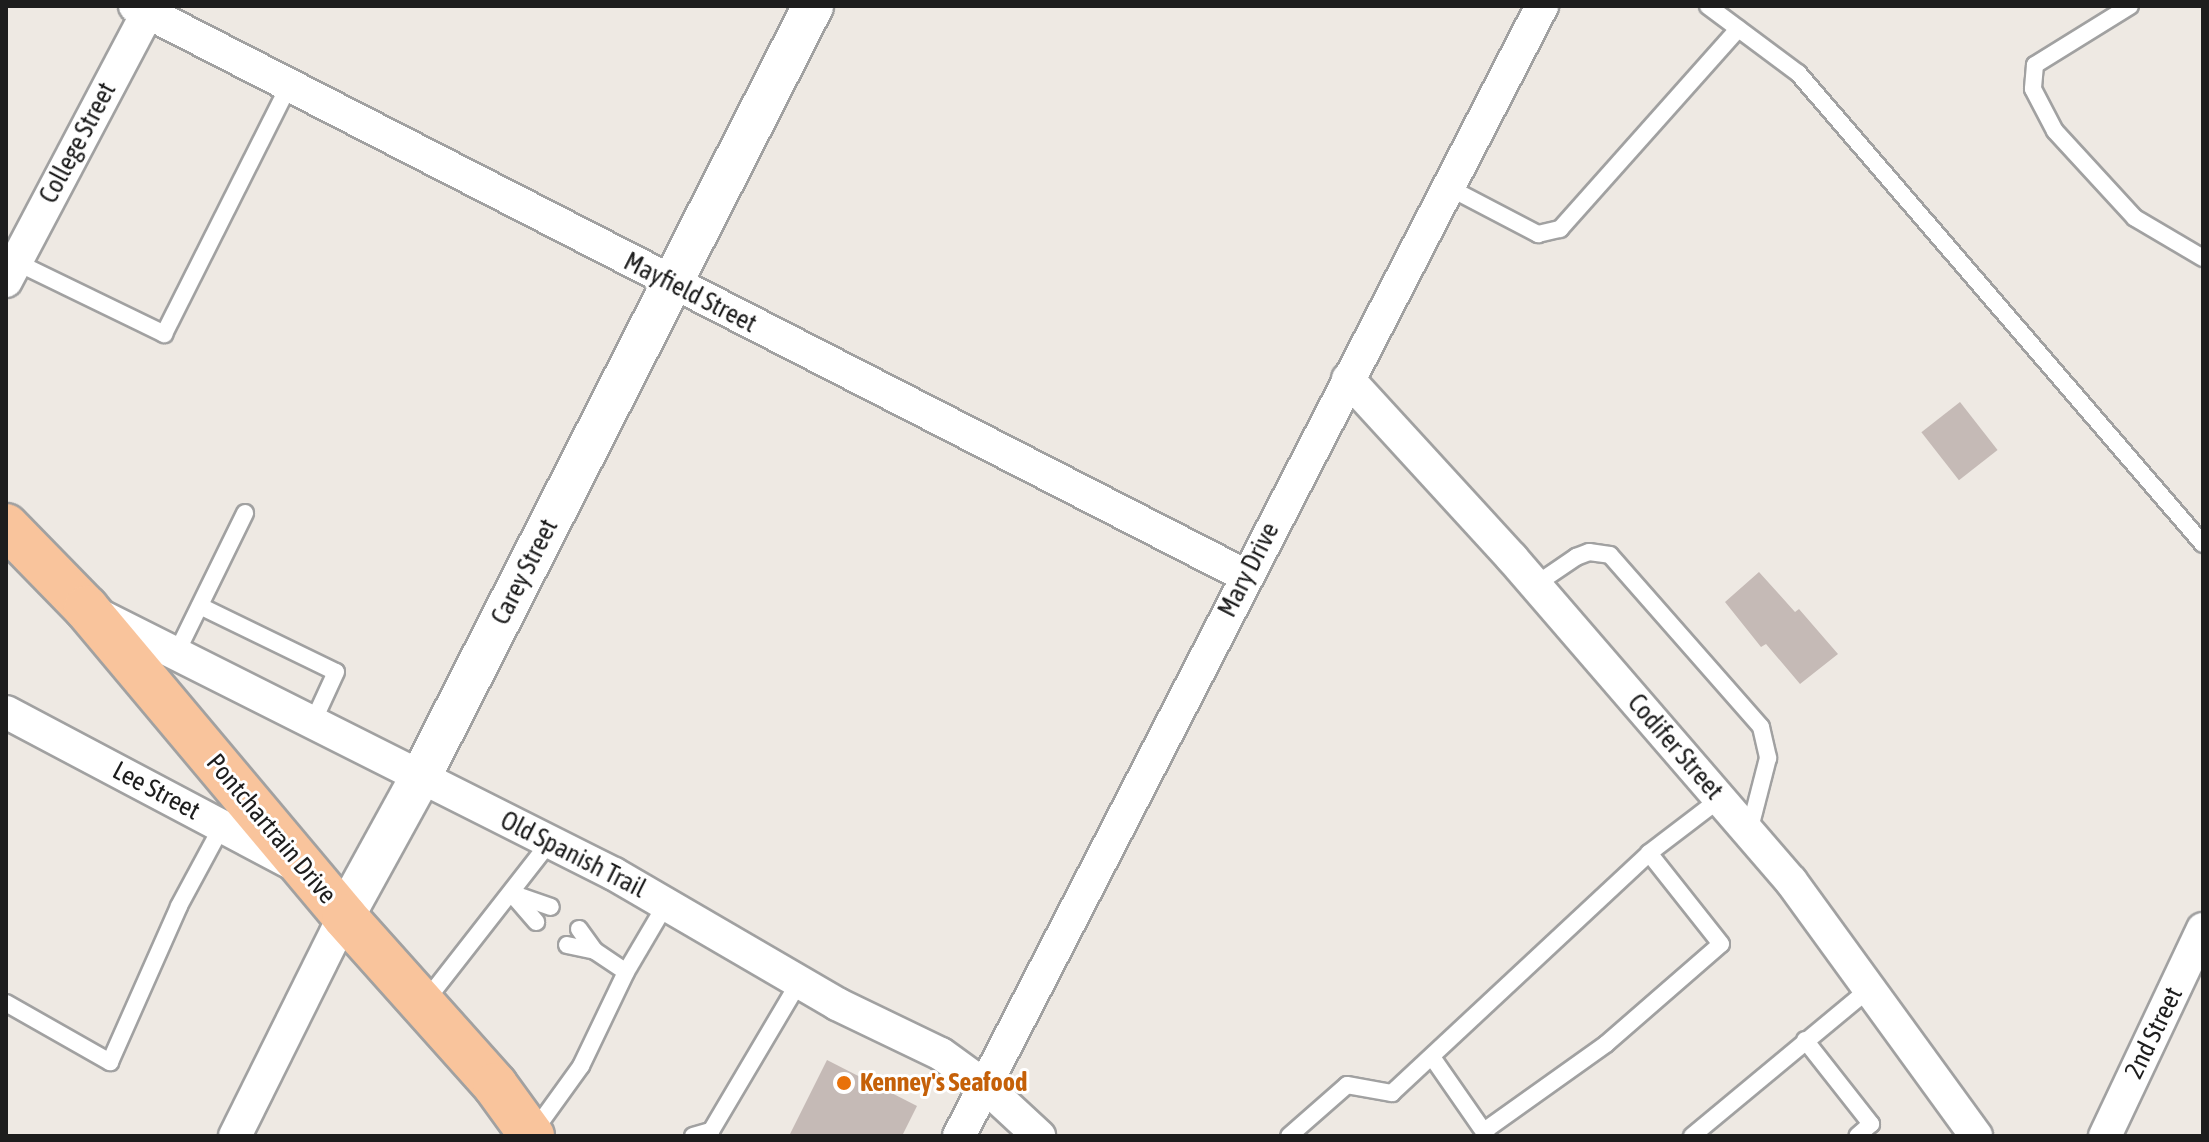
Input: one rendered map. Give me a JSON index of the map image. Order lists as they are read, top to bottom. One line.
{"streets":{"main road":["Pontchartrain Drive"],"street":["College Street","Mayfield Street","Mary Drive","Carey Street","Codifer Street","Lee Street","Old Spanish Trail","2nd Street"]},"crossings":[["College Street","Mayfield Street"],["Mayfield Street","Mary Drive"],["Mayfield Street","Carey Street"],["Mary Drive","Codifer Street"],["Mary Drive","Old Spanish Trail"],["Carey Street","Pontchartrain Drive"],["Carey Street","Old Spanish Trail"],["Lee Street","Pontchartrain Drive"],["Pontchartrain Drive","Old Spanish Trail"]],"places":["Kenney's Seafood"]}
